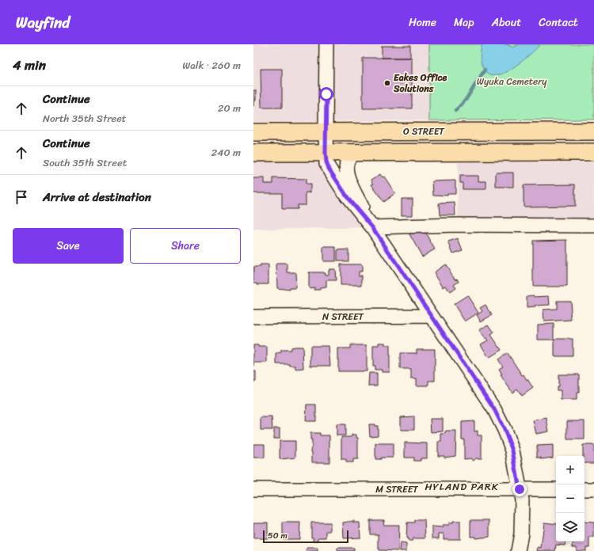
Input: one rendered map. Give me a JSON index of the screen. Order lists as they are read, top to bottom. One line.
{"streets":{"main road":["O STREET"],"street":["N STREET","M STREET"]},"districts":["HYLAND PARK"],"parks":["Wyuka Cemetery"],"places":["Eakes Office Solutions"],"scale_bar":"50 m","page":{"header":"Wayfind","nav":["Home","Map","About","Contact"],"heading":["4 min","Walk · 260 m"],"list":[["Continue","North 35th Street","20 m"],["Continue","South 35th Street","240 m"],"Arrive at destination"],"buttons":["Save","Share"],"map_buttons":["+","−"],"scale":"50 m"}}
